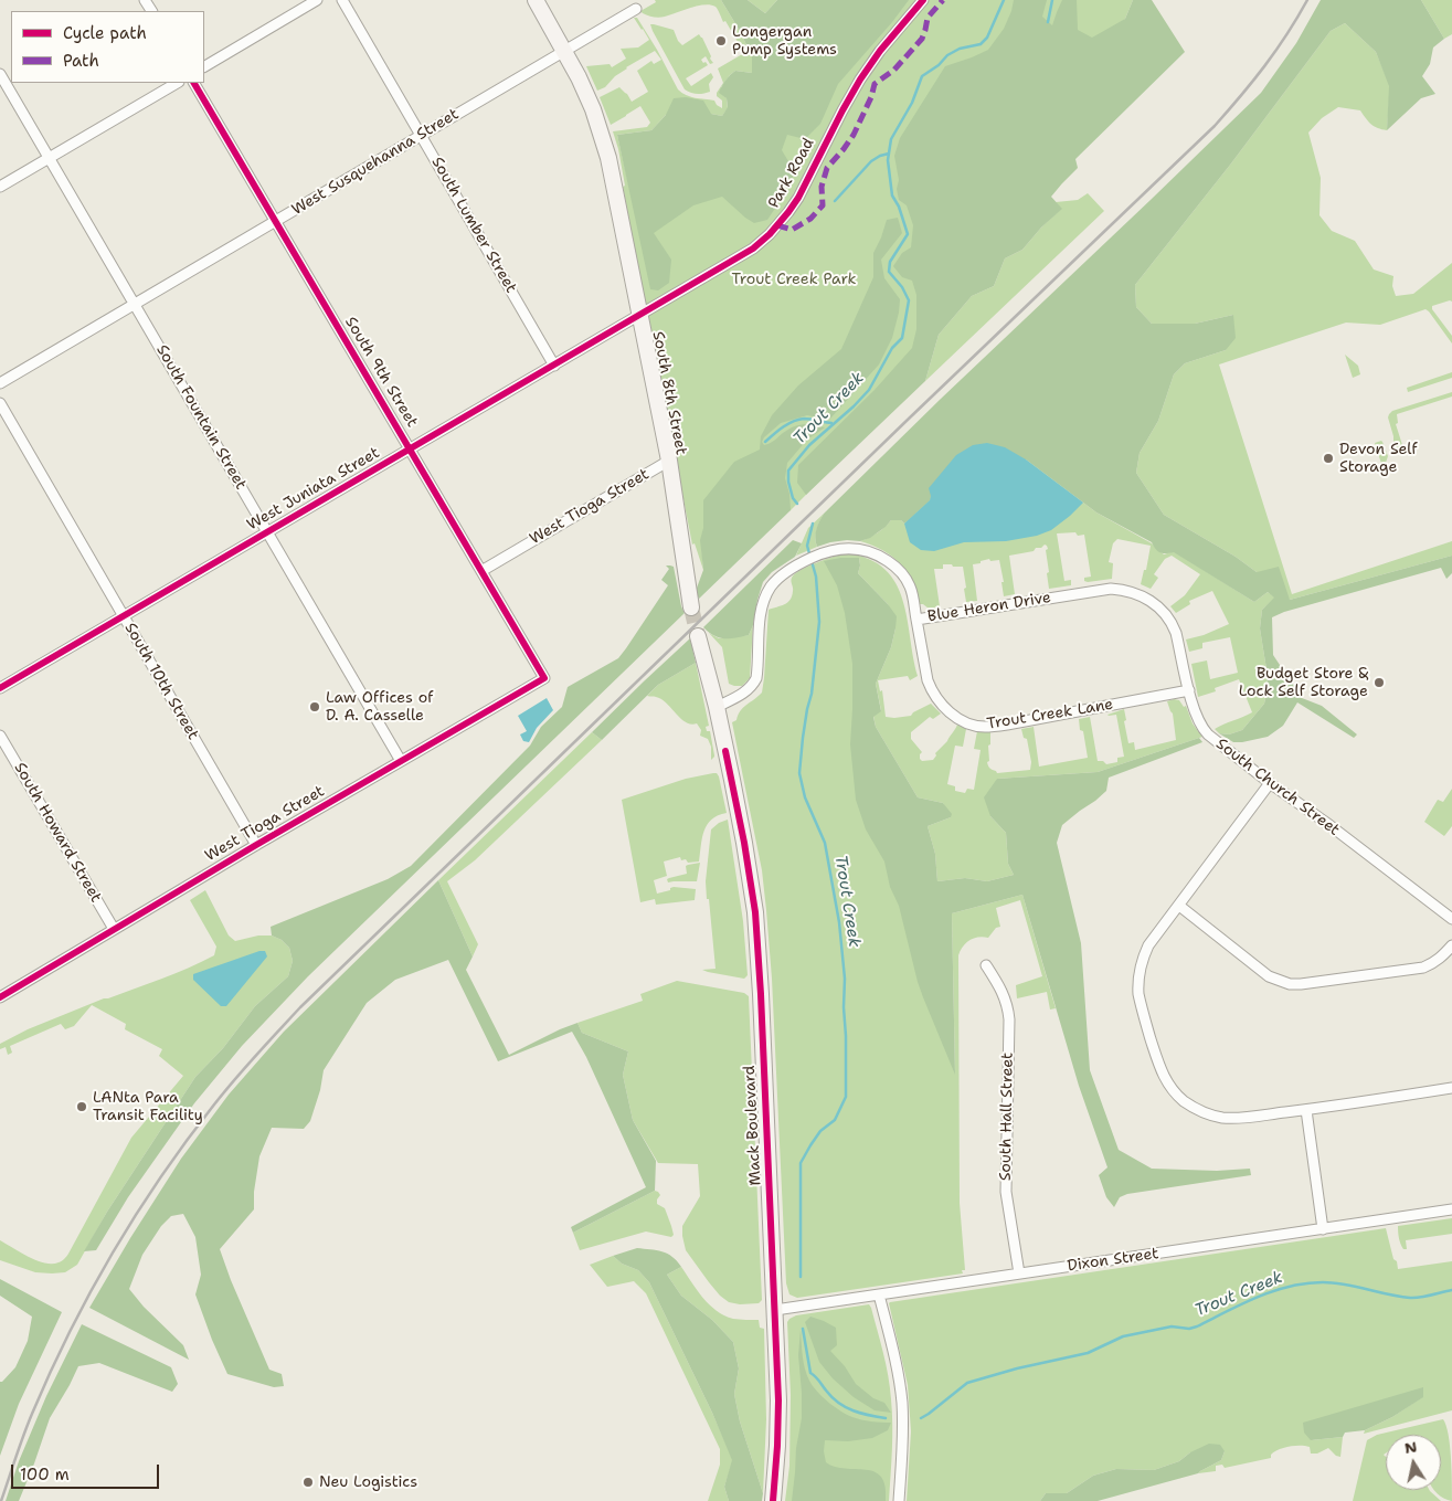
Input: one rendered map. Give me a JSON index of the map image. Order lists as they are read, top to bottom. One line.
{"streets":{"main road":["South 8th Street","Mack Boulevard"],"street":["West Susquehanna Street","Park Road","South Lumber Street","South 9th Street","South Fountain Street","West Juniata Street","West Tioga Street","Blue Heron Drive","South 10th Street","Trout Creek Lane","South Church Street","South Howard Street","South Hall Street","Dixon Street"]},"crossings":[["West Susquehanna Street","South Lumber Street"],["West Susquehanna Street","South 9th Street"],["West Susquehanna Street","South 8th Street"],["West Susquehanna Street","South Fountain Street"],["Park Road","South 8th Street"],["Park Road","West Juniata Street"],["South Lumber Street","West Juniata Street"],["South 9th Street","West Juniata Street"],["South 9th Street","West Tioga Street"],["South 8th Street","West Juniata Street"],["South 8th Street","West Tioga Street"],["South Fountain Street","West Juniata Street"],["South Fountain Street","West Tioga Street"],["West Juniata Street","South 10th Street"],["West Tioga Street","South 10th Street"],["West Tioga Street","South Howard Street"],["Blue Heron Drive","Trout Creek Lane"],["Blue Heron Drive","South Church Street"],["Blue Heron Drive","Mack Boulevard"],["Trout Creek Lane","South Church Street"],["South Hall Street","Dixon Street"],["Mack Boulevard","Dixon Street"]],"water":["Trout Creek"],"parks":["Trout Creek Park"],"places":["Longergan Pump Systems","Devon Self Storage","Budget Store & Lock Self Storage","Law Offices of D. A. Casselle","LANta Para Transit Facility","Neu Logistics"],"legend":["Cycle path","Path"],"scale_bar":"100 m","north":"top"}
